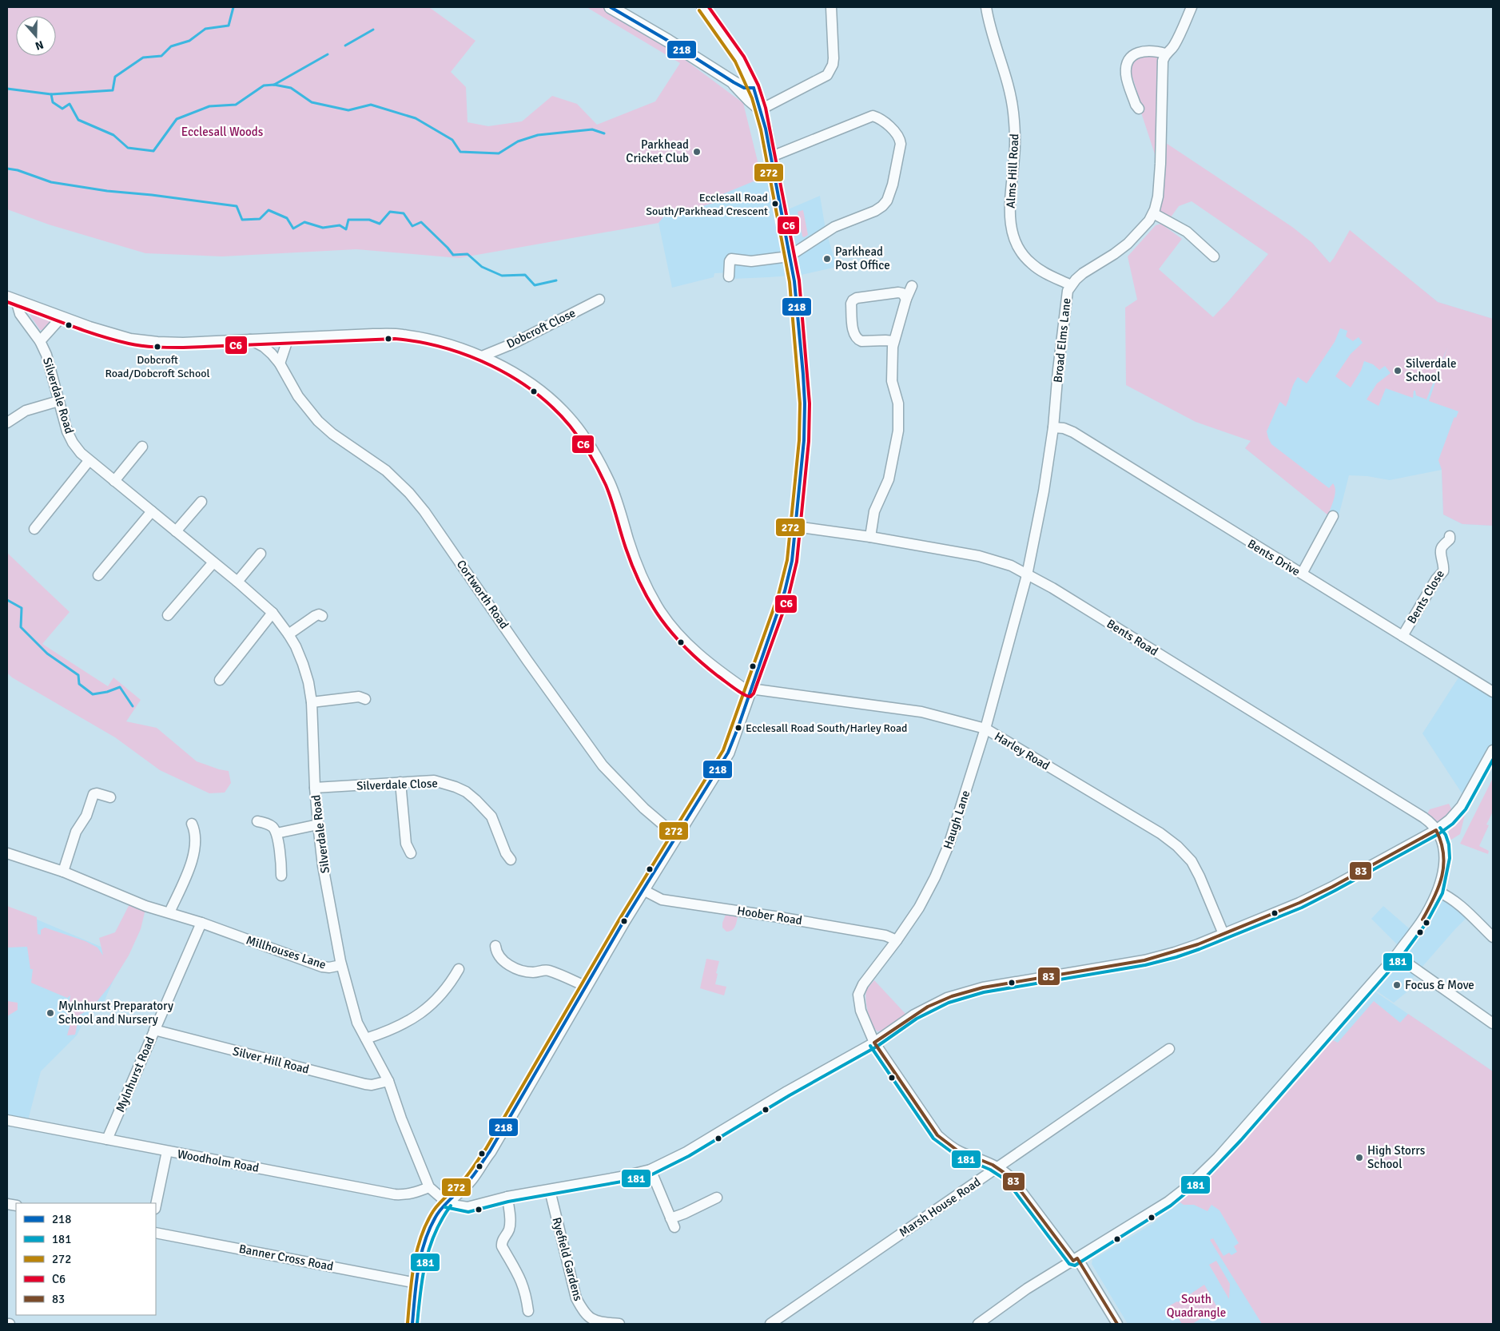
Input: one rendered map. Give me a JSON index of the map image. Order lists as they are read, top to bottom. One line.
{"streets":{"street":["Alms Hill Road","Dobcroft Close","Broad Elms Lane","Silverdale Road","Bents Drive","Cortworth Road","Bents Close","Bents Road","Harley Road","Silverdale Close","Haugh Lane","Hoober Road","Millhouses Lane","Silver Hill Road","Mylnhurst Road","Woodholm Road","Marsh House Road","Banner Cross Road","Ryefield Gardens"]},"crossings":[["Alms Hill Road","Broad Elms Lane"],["Broad Elms Lane","Bents Drive"],["Broad Elms Lane","Bents Road"],["Broad Elms Lane","Haugh Lane"],["Silverdale Road","Silverdale Close"],["Silverdale Road","Millhouses Lane"],["Bents Drive","Bents Close"],["Bents Road","Haugh Lane"],["Harley Road","Haugh Lane"],["Haugh Lane","Hoober Road"],["Millhouses Lane","Silver Hill Road"],["Millhouses Lane","Mylnhurst Road"],["Millhouses Lane","Woodholm Road"],["Silver Hill Road","Mylnhurst Road"],["Mylnhurst Road","Woodholm Road"]],"parks":["Ecclesall Woods","South Quadrangle"],"places":["Parkhead Cricket Club","Ecclesall Road South/Parkhead Crescent","Parkhead Post Office","Dobcroft Road/Dobcroft School","Silverdale School","Ecclesall Road South/Harley Road","Focus & Move","Mylnhurst Preparatory School and Nursery","High Storrs School"],"lines":["transit line 218","transit line C6","transit line 272","transit line 181","transit line 83"],"legend":["218","181","272","C6","83"],"north":"bottom"}
